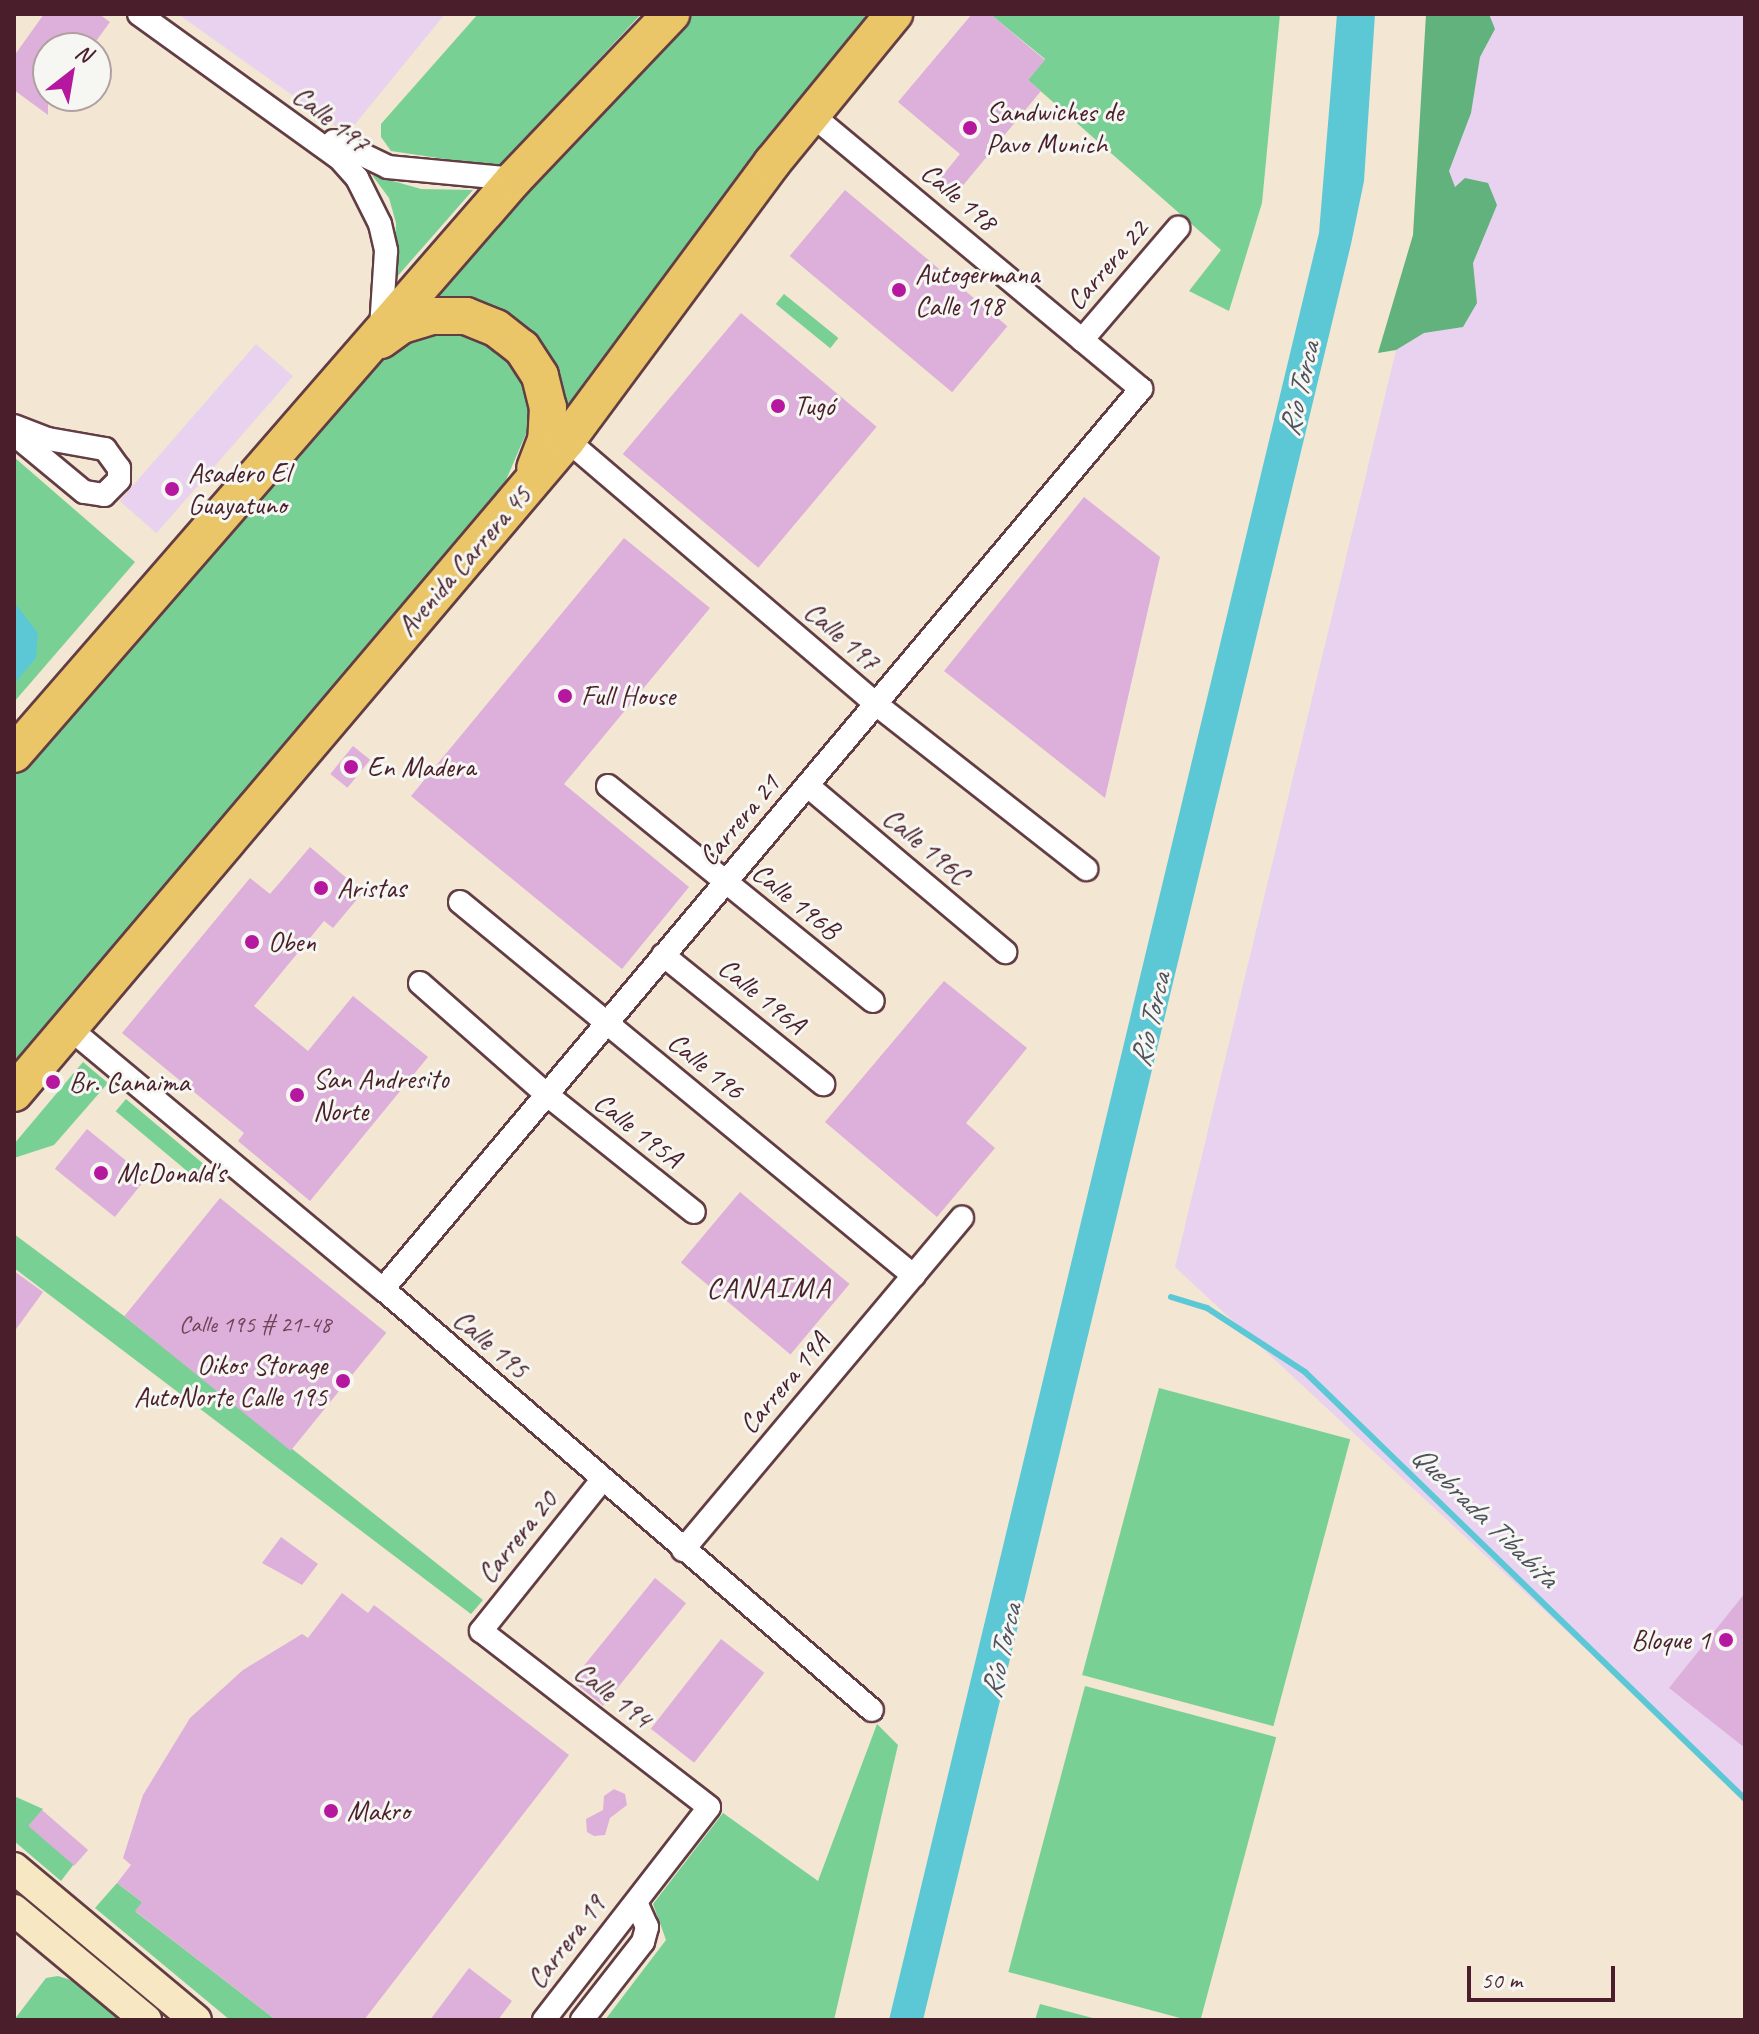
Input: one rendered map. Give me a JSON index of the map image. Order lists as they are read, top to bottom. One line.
{"streets":{"highway":["Avenida Carrera 45"],"street":["Calle 197","Calle 198","Carrera 22","Carrera 21","Calle 196C","Calle 196B","Calle 196A","Calle 196","Calle 195A","Calle 195","Carrera 19A","Carrera 20","Calle 194","Carrera 19"]},"crossings":[["Calle 197","Avenida Carrera 45"],["Calle 197","Carrera 21"],["Calle 198","Carrera 22"],["Calle 198","Avenida Carrera 45"],["Calle 198","Carrera 21"],["Avenida Carrera 45","Calle 195"],["Carrera 21","Calle 196C"],["Carrera 21","Calle 196B"],["Carrera 21","Calle 196A"],["Carrera 21","Calle 196"],["Carrera 21","Calle 195A"],["Carrera 21","Calle 195"],["Calle 196","Carrera 19A"],["Calle 195","Carrera 19A"],["Calle 195","Carrera 20"],["Carrera 20","Calle 194"],["Calle 194","Carrera 19"]],"districts":["CANAIMA"],"water":["Río Torca","Quebrada Tibabita"],"places":["Sandwiches de Pavo Munich","Autogermana Calle 198","Tugó","Asadero El Guayatuno","Full House","En Madera","Aristas","Oben","Br. Canaima","San Andresito Norte","McDonald's","Oikos Storage AutoNorte Calle 195","Bloque 1","Makro"],"house_numbers":["Calle 195 # 21-48"],"scale_bar":"50 m","north":"top right"}
